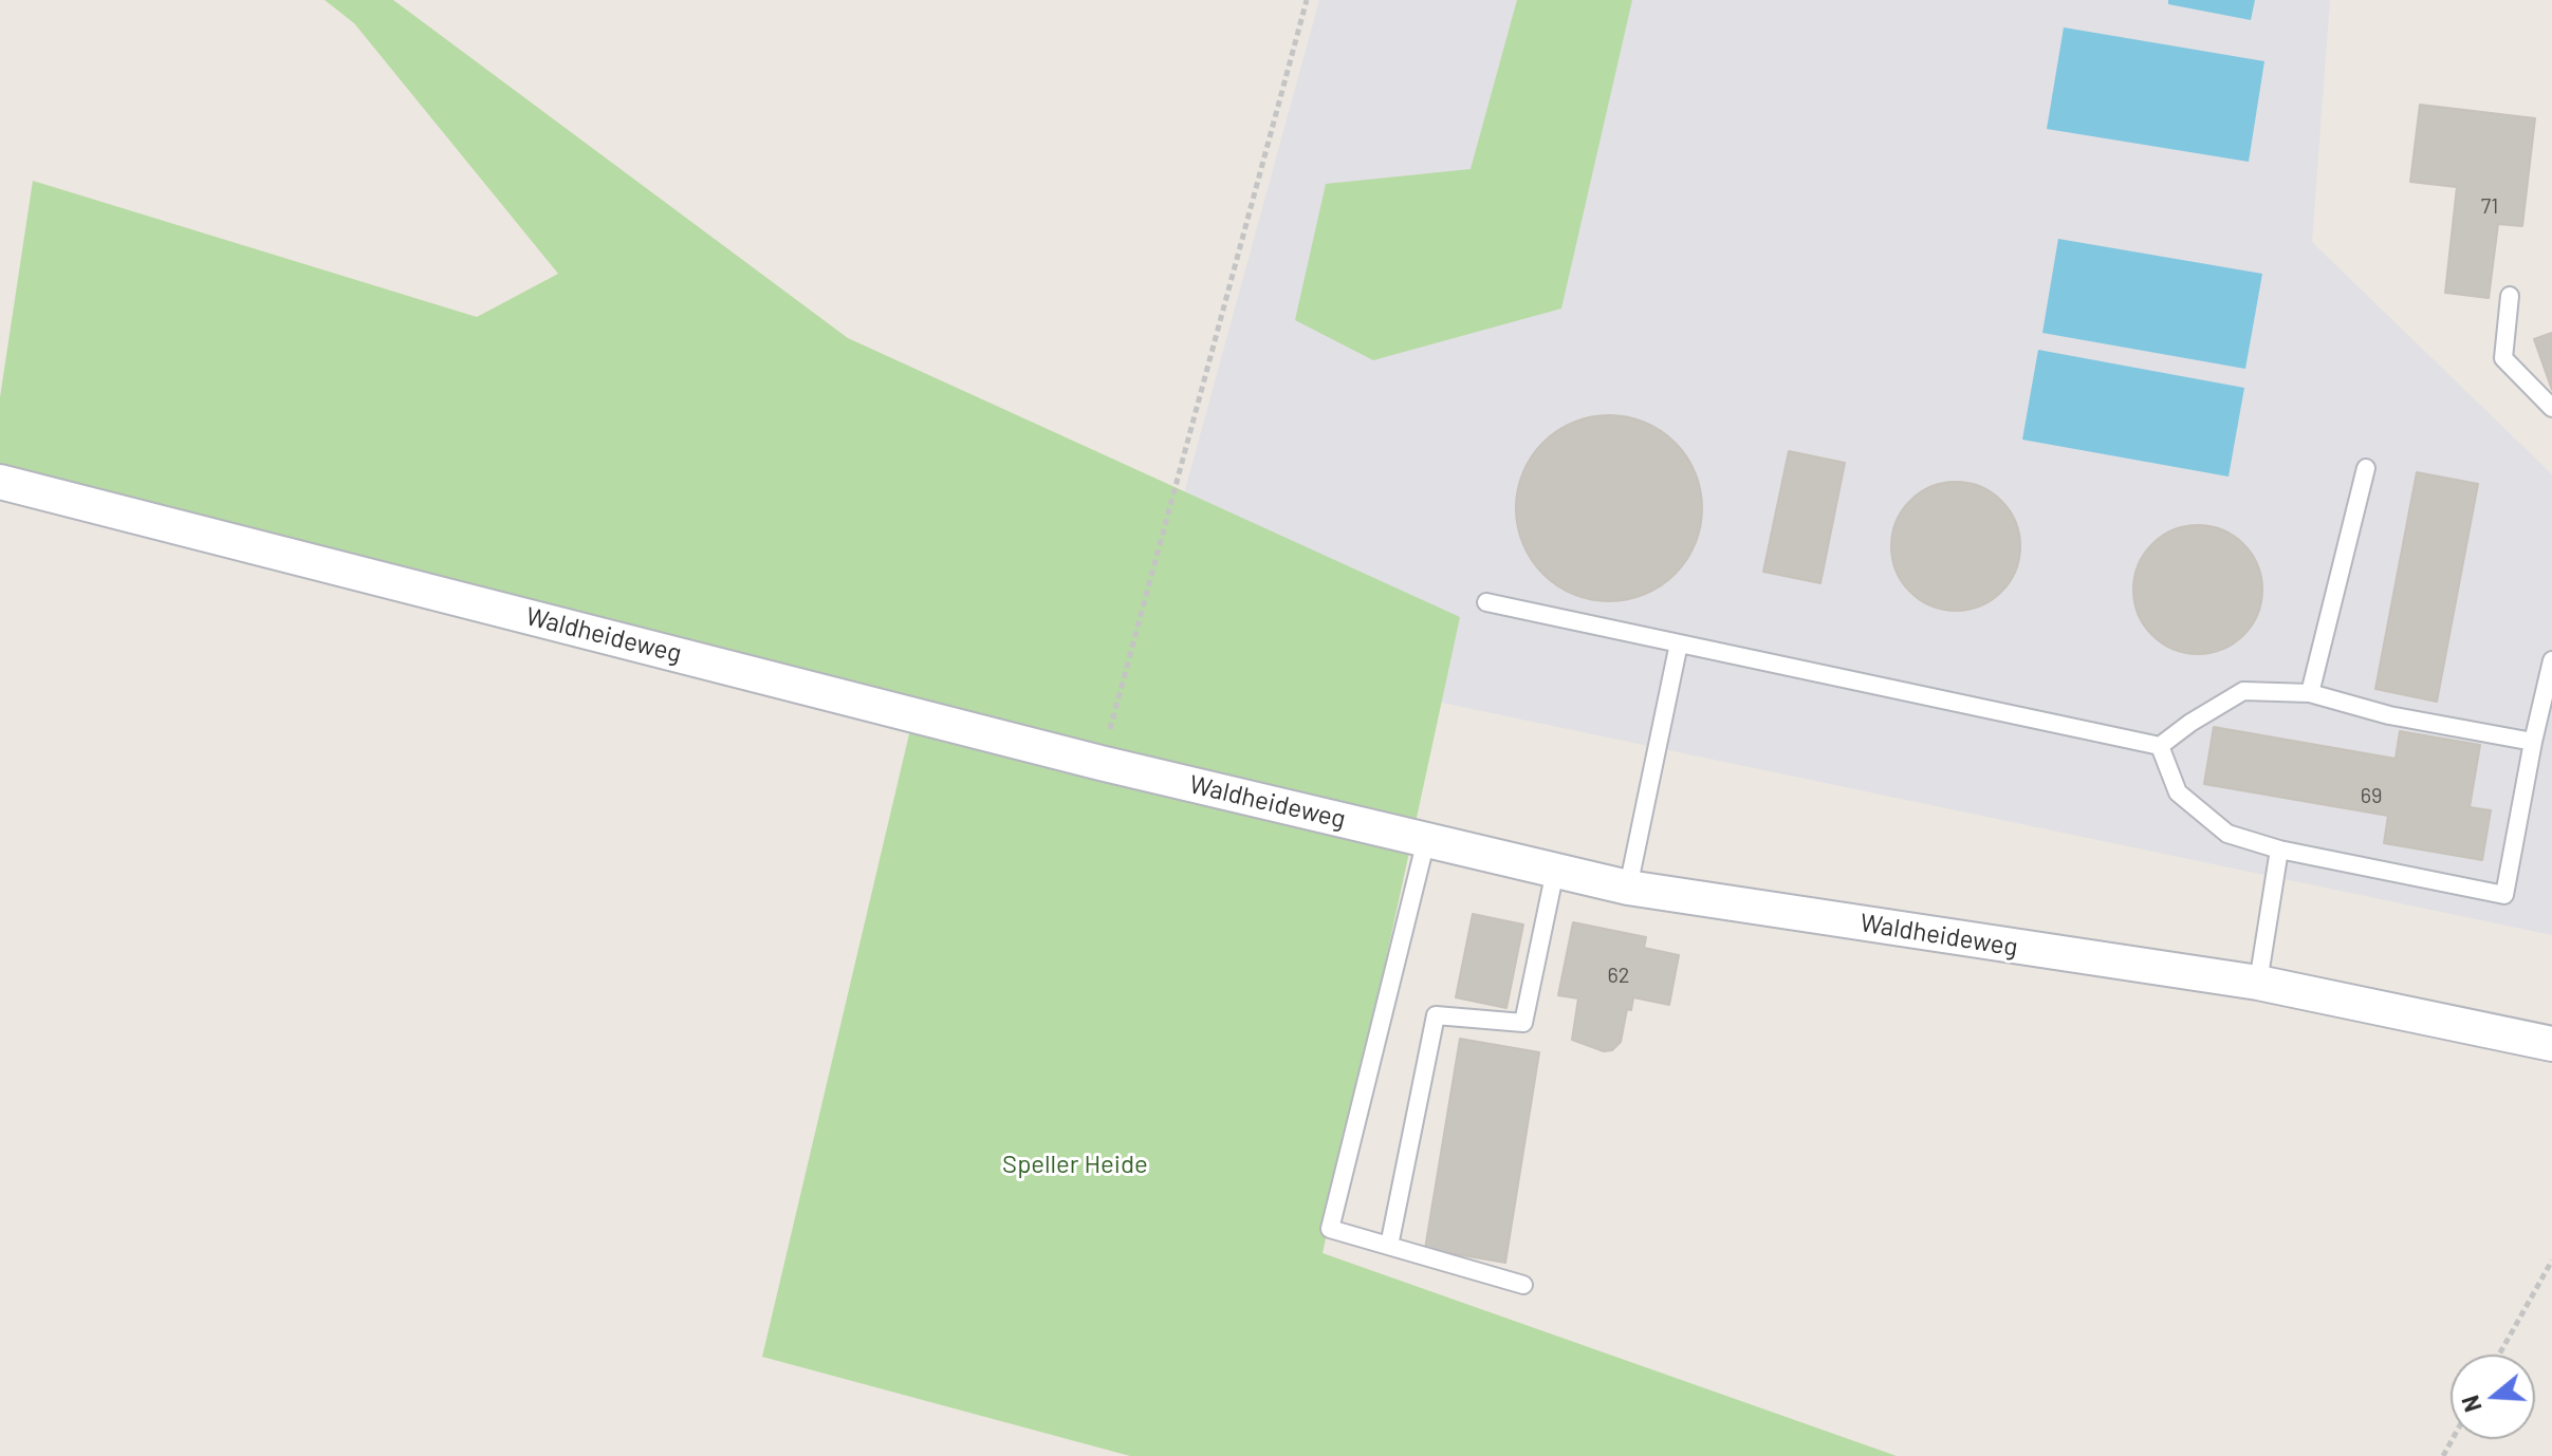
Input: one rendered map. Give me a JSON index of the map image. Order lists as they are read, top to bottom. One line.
{"streets":{"street":["Waldheideweg"]},"parks":["Speller Heide"],"house_numbers":["71","69","62"],"north":"left"}
